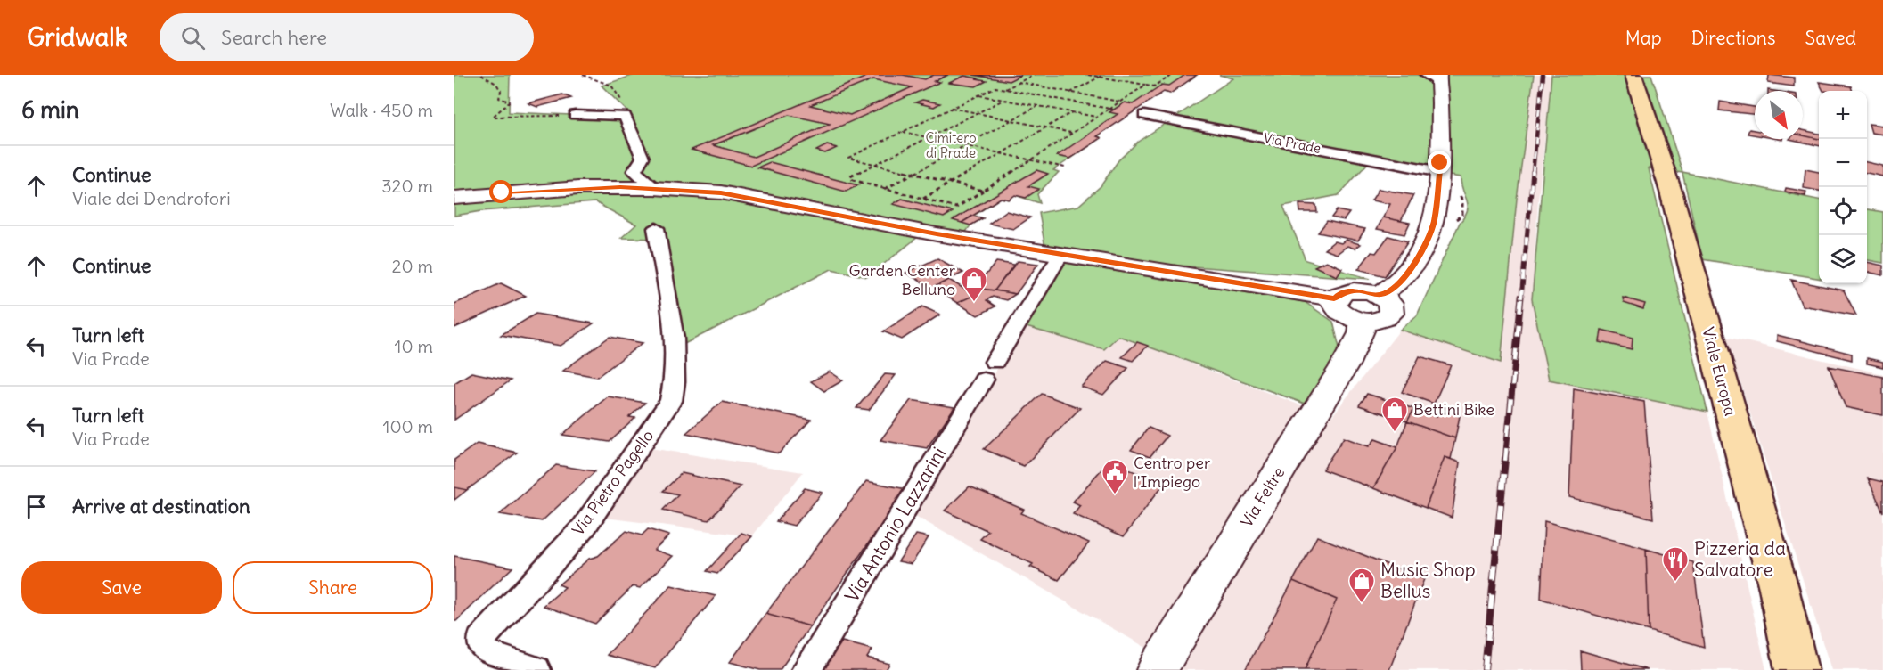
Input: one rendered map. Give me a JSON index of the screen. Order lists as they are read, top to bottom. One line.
{"streets":{"main road":["Viale Europa","Via Feltre"],"street":["Via Prade","Via Pietro Pagello","Via Antonio Lazzarini"]},"parks":["Cimitero di Prade"],"places":{"shop":["Garden Center Belluno","Bettini Bike","Music Shop Bellus"],"public building":["Centro per l'Impiego"],"restaurant":["Pizzeria da Salvatore"]},"north":"bottom right","page":{"header":"Gridwalk","search":"Search here","nav":["Map","Directions","Saved"],"heading":["6 min","Walk · 450 m"],"map_buttons":["+","−"],"list":[["Continue","Viale dei Dendrofori","320 m"],["Continue","20 m"],["Turn left","Via Prade","10 m"],["Turn left","Via Prade","100 m"],"Arrive at destination"],"buttons":["Save","Share"]}}
